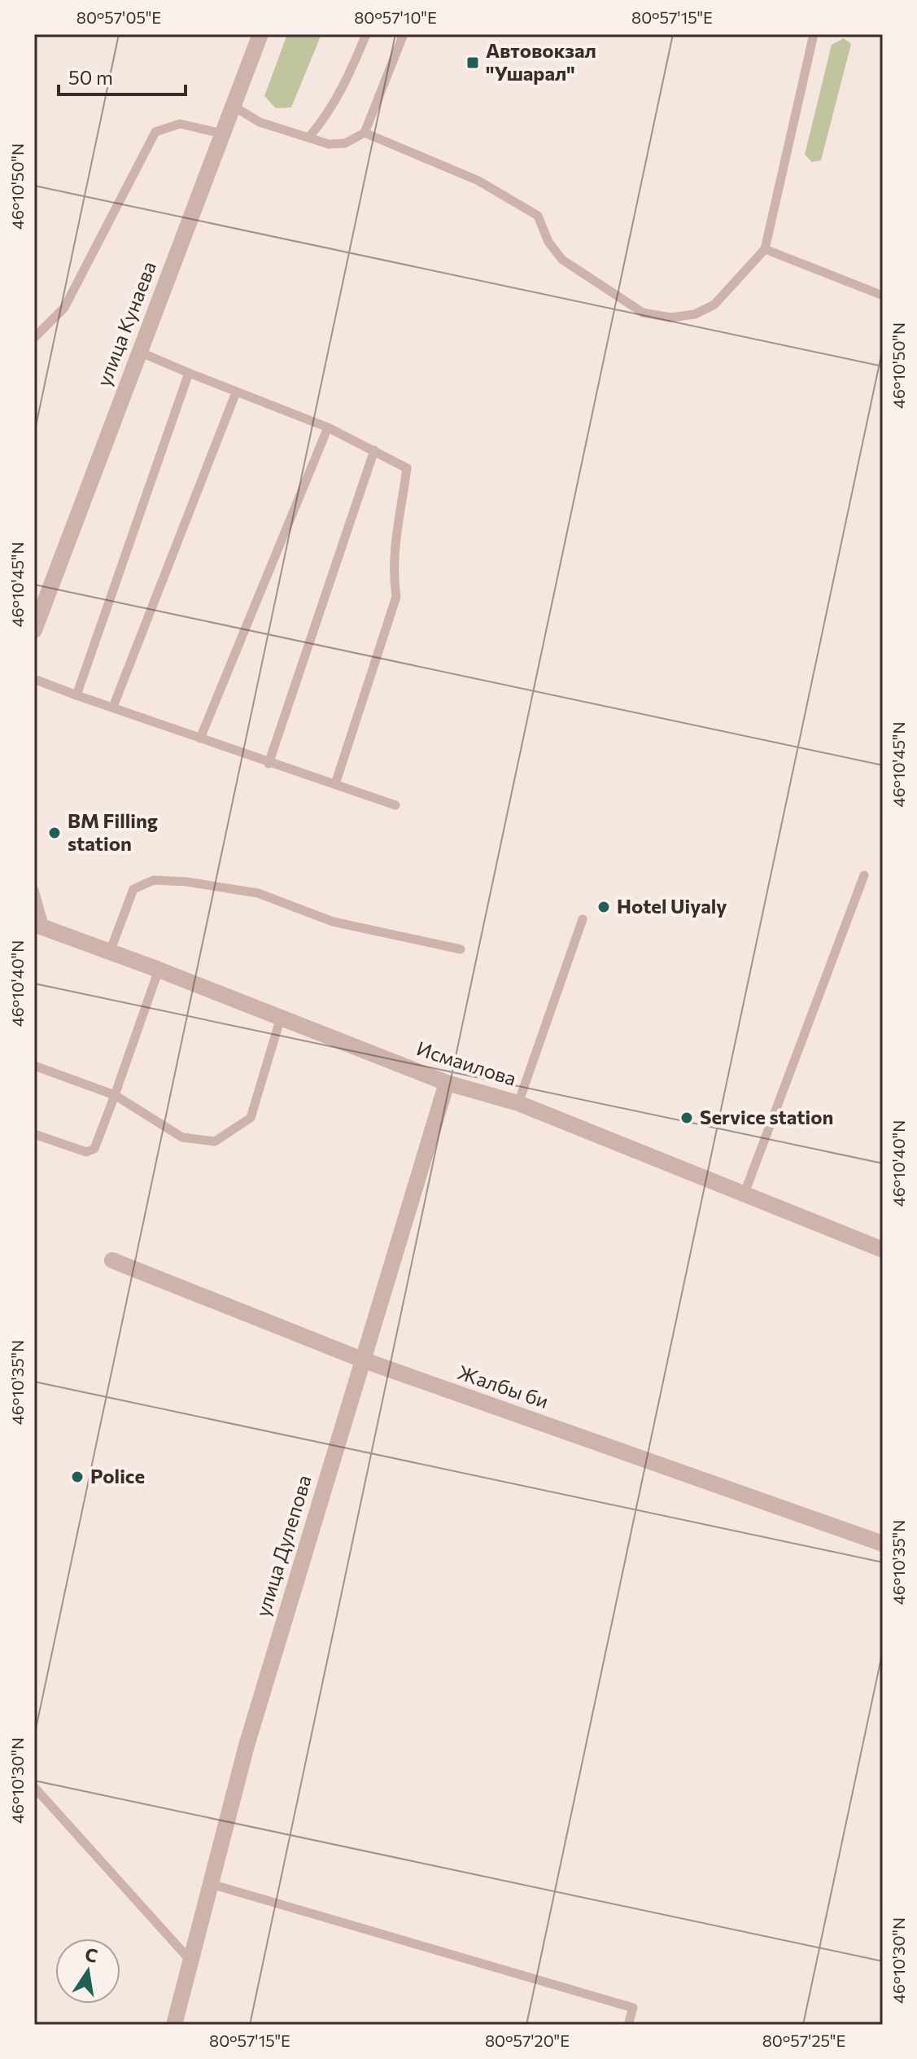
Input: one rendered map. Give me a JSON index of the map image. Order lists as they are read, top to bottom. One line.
{"streets":{"street":["улица Кунаева","Исмаилова","Жалбы би","улица Дулепова"]},"crossings":[["Исмаилова","улица Дулепова"],["Жалбы би","улица Дулепова"]],"places":{"transit":["Автовокзал \"Ушарал\""],"other":["BM Filling station","Hotel Uiyaly","Service station","Police"]},"scale_bar":"50 m","north":"top","coordinates":["80°57'05\"E","80°57'10\"E","80°57'15\"E","46°10'50\"N","46°10'45\"N","46°10'40\"N","46°10'35\"N","46°10'30\"N","80°57'20\"E","80°57'25\"E"]}
